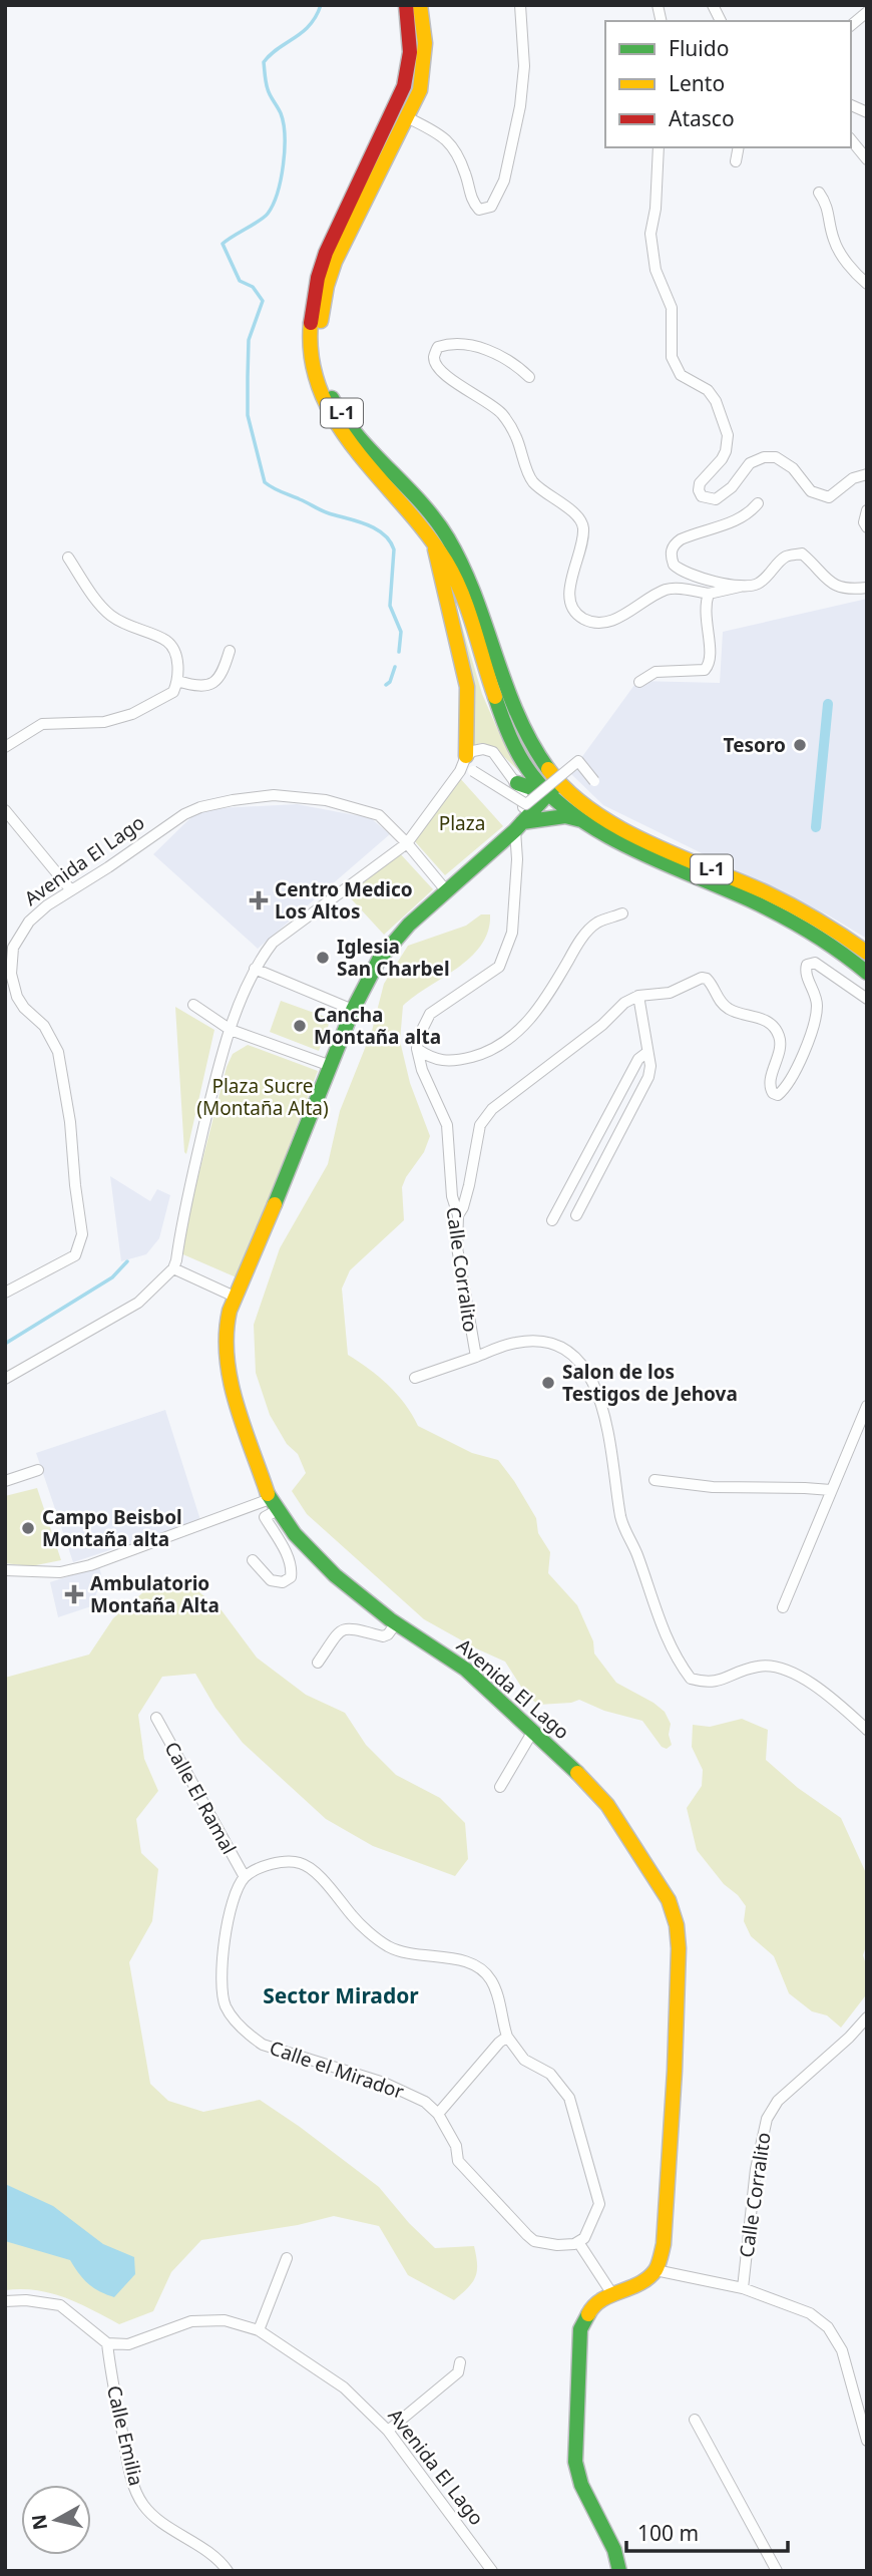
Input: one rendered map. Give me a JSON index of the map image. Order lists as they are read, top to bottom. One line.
{"streets":{"main road":["L-1","Avenida El Lago"],"street":["Calle Corralito","Calle El Ramal","Calle el Mirador","Calle Emilia"]},"crossings":[["L-1","Avenida El Lago"],["Avenida El Lago","Calle Emilia"],["Calle El Ramal","Calle el Mirador"]],"districts":["Sector Mirador"],"parks":["Plaza","Plaza Sucre (Montaña Alta)"],"places":{"other":["Tesoro","Iglesia San Charbel","Cancha Montaña alta","Salon de los Testigos de Jehova","Campo Beisbol Montaña alta"],"health":["Centro Medico Los Altos","Ambulatorio Montaña Alta"]},"legend":["Fluido","Lento","Atasco"],"scale_bar":"100 m","north":"left"}
